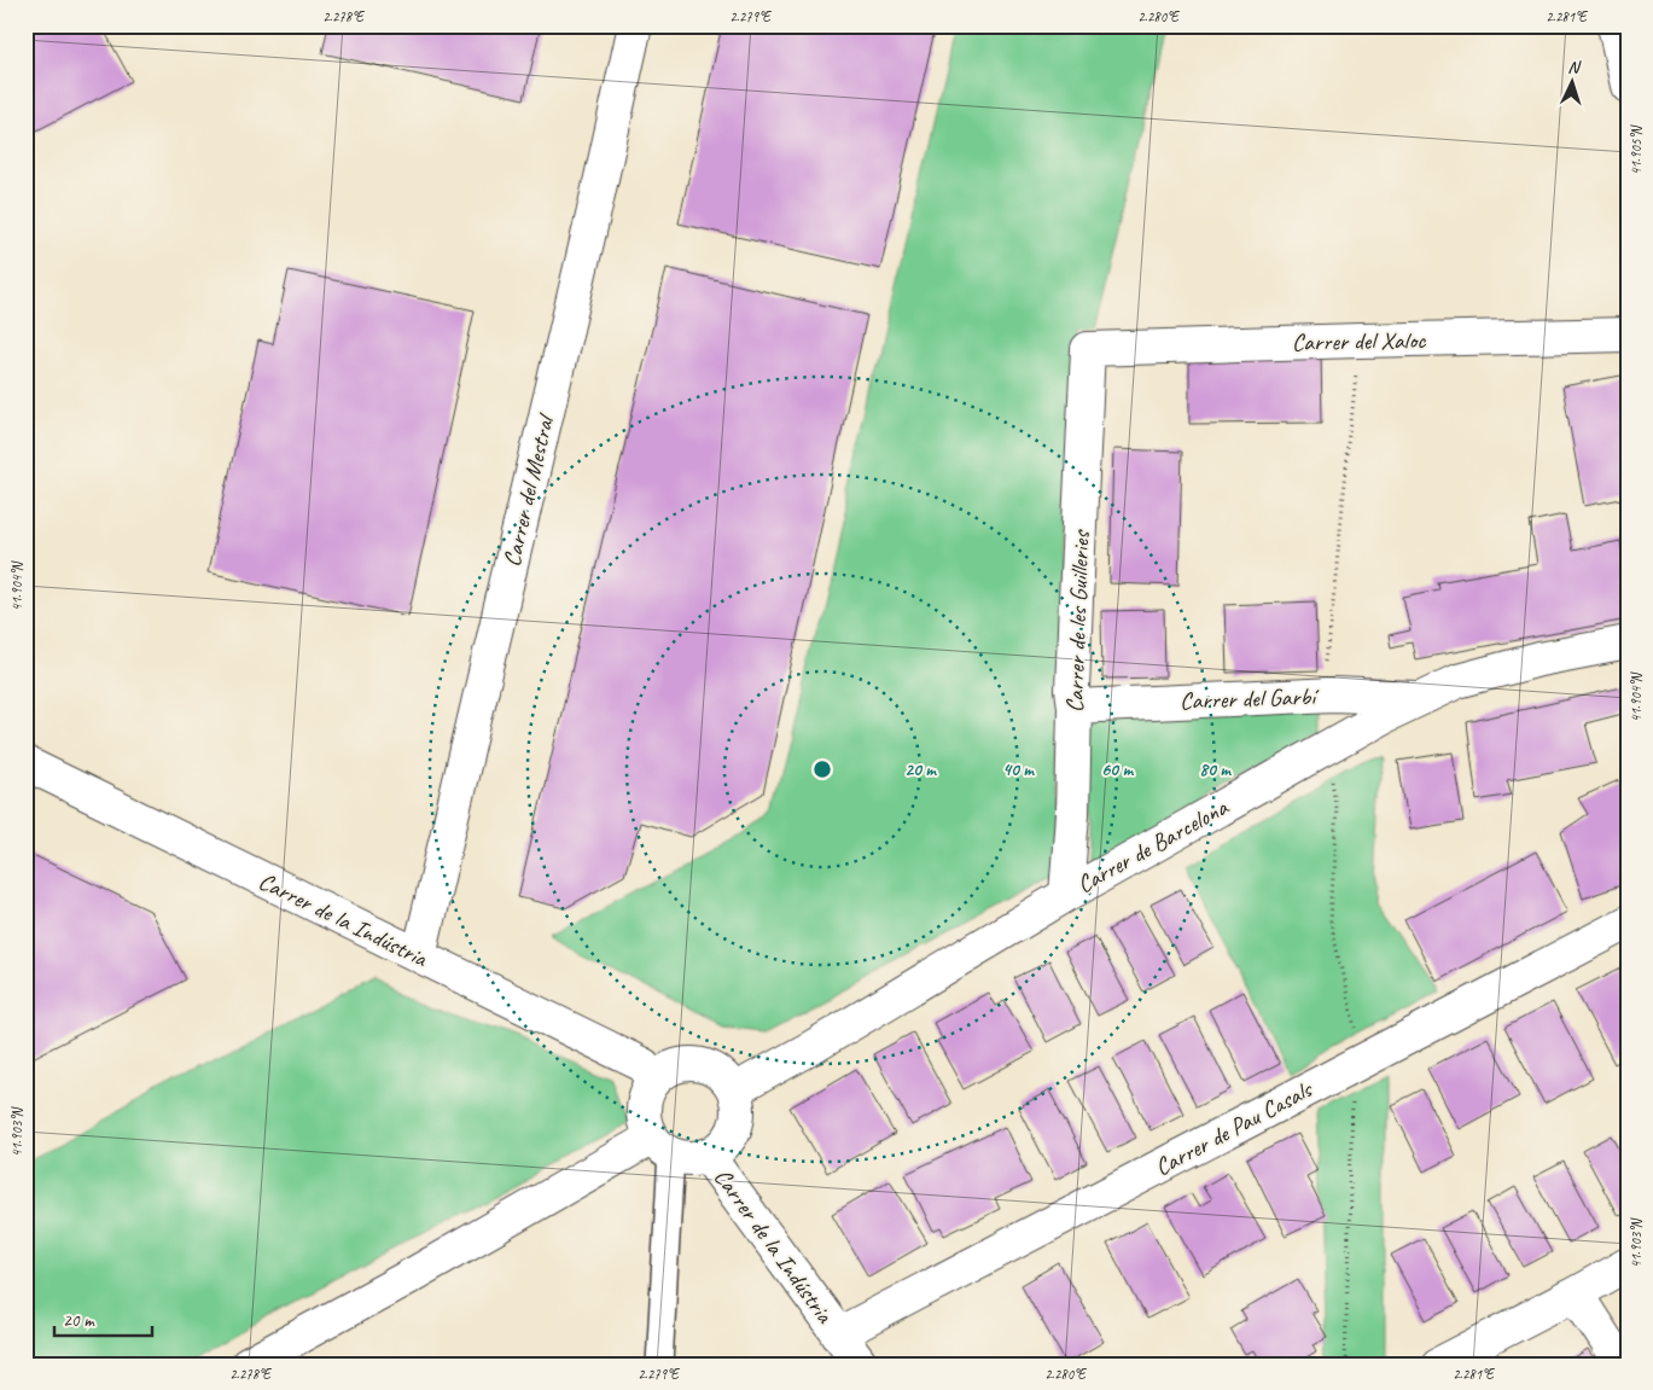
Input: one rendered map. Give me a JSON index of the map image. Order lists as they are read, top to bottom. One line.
{"streets":{"street":["Carrer del Xaloc","Carrer del Mestral","Carrer de les Guilleries","Carrer del Garbí","Carrer de Barcelona","Carrer de la Indústria","Carrer de Pau Casals"]},"crossings":[["Carrer del Xaloc","Carrer de les Guilleries"],["Carrer del Mestral","Carrer de la Indústria"],["Carrer de les Guilleries","Carrer del Garbí"],["Carrer de les Guilleries","Carrer de Barcelona"],["Carrer del Garbí","Carrer de Barcelona"],["Carrer de Barcelona","Carrer de la Indústria"],["Carrer de la Indústria","Carrer de Pau Casals"]],"scale_bar":"20 m","north":"top","coordinates":["2.278°E","2.279°E","2.280°E","2.281°E","41.905°N","41.904°N","41.903°N"],"rings":["20 m","40 m","60 m","80 m"]}
